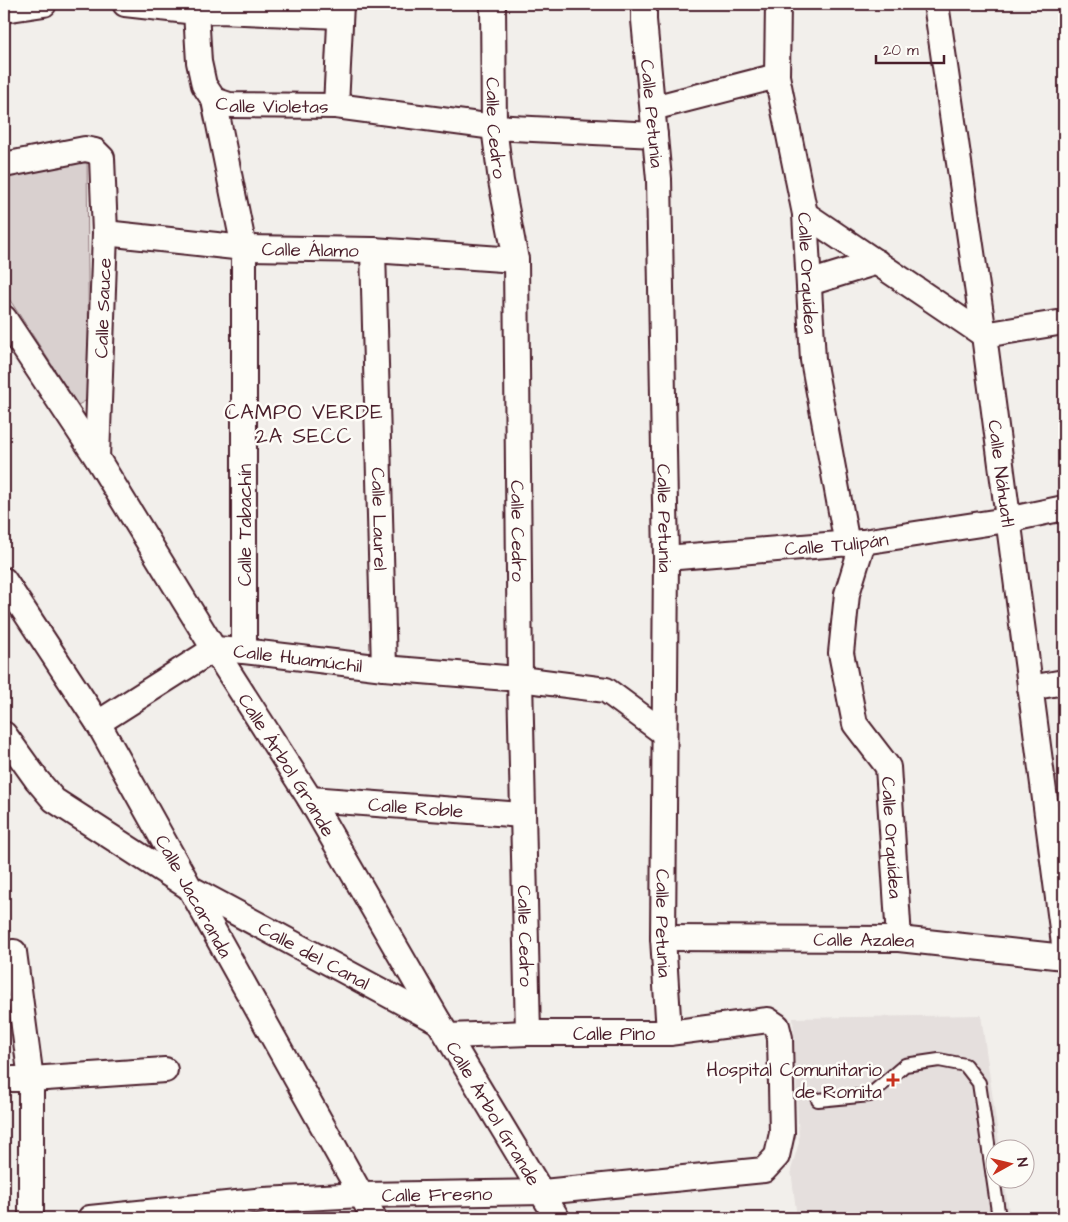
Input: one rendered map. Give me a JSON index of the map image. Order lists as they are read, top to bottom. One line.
{"streets":{"street":["Calle Violetas","Calle Petunia","Calle Cedro","Calle Álamo","Calle Orquídea","Calle Sauce","Calle Náhuatl","Calle Laurel","Calle Tabachín","Calle Tulipán","Calle Huamúchil","Calle Árbol Grande","Calle Roble","Calle Jacaranda","Calle Azalea","Calle del Canal","Calle Pino","Calle Fresno"]},"crossings":[["Calle Violetas","Calle Petunia"],["Calle Violetas","Calle Cedro"],["Calle Violetas","Calle Tabachín"],["Calle Petunia","Calle Tulipán"],["Calle Petunia","Calle Huamúchil"],["Calle Petunia","Calle Azalea"],["Calle Petunia","Calle Pino"],["Calle Cedro","Calle Álamo"],["Calle Cedro","Calle Huamúchil"],["Calle Cedro","Calle Roble"],["Calle Cedro","Calle Pino"],["Calle Álamo","Calle Sauce"],["Calle Álamo","Calle Laurel"],["Calle Álamo","Calle Tabachín"],["Calle Orquídea","Calle Tulipán"],["Calle Orquídea","Calle Azalea"],["Calle Sauce","Calle Árbol Grande"],["Calle Náhuatl","Calle Tulipán"],["Calle Laurel","Calle Huamúchil"],["Calle Tabachín","Calle Huamúchil"],["Calle Huamúchil","Calle Árbol Grande"],["Calle Huamúchil","Calle Jacaranda"],["Calle Árbol Grande","Calle Roble"],["Calle Árbol Grande","Calle del Canal"],["Calle Árbol Grande","Calle Pino"],["Calle Árbol Grande","Calle Fresno"],["Calle Jacaranda","Calle del Canal"],["Calle Jacaranda","Calle Fresno"],["Calle del Canal","Calle Pino"],["Calle Pino","Calle Fresno"]],"districts":["CAMPO VERDE 2A SECC"],"places":{"health":["Hospital Comunitario de Romita"]},"scale_bar":"20 m","north":"right"}
